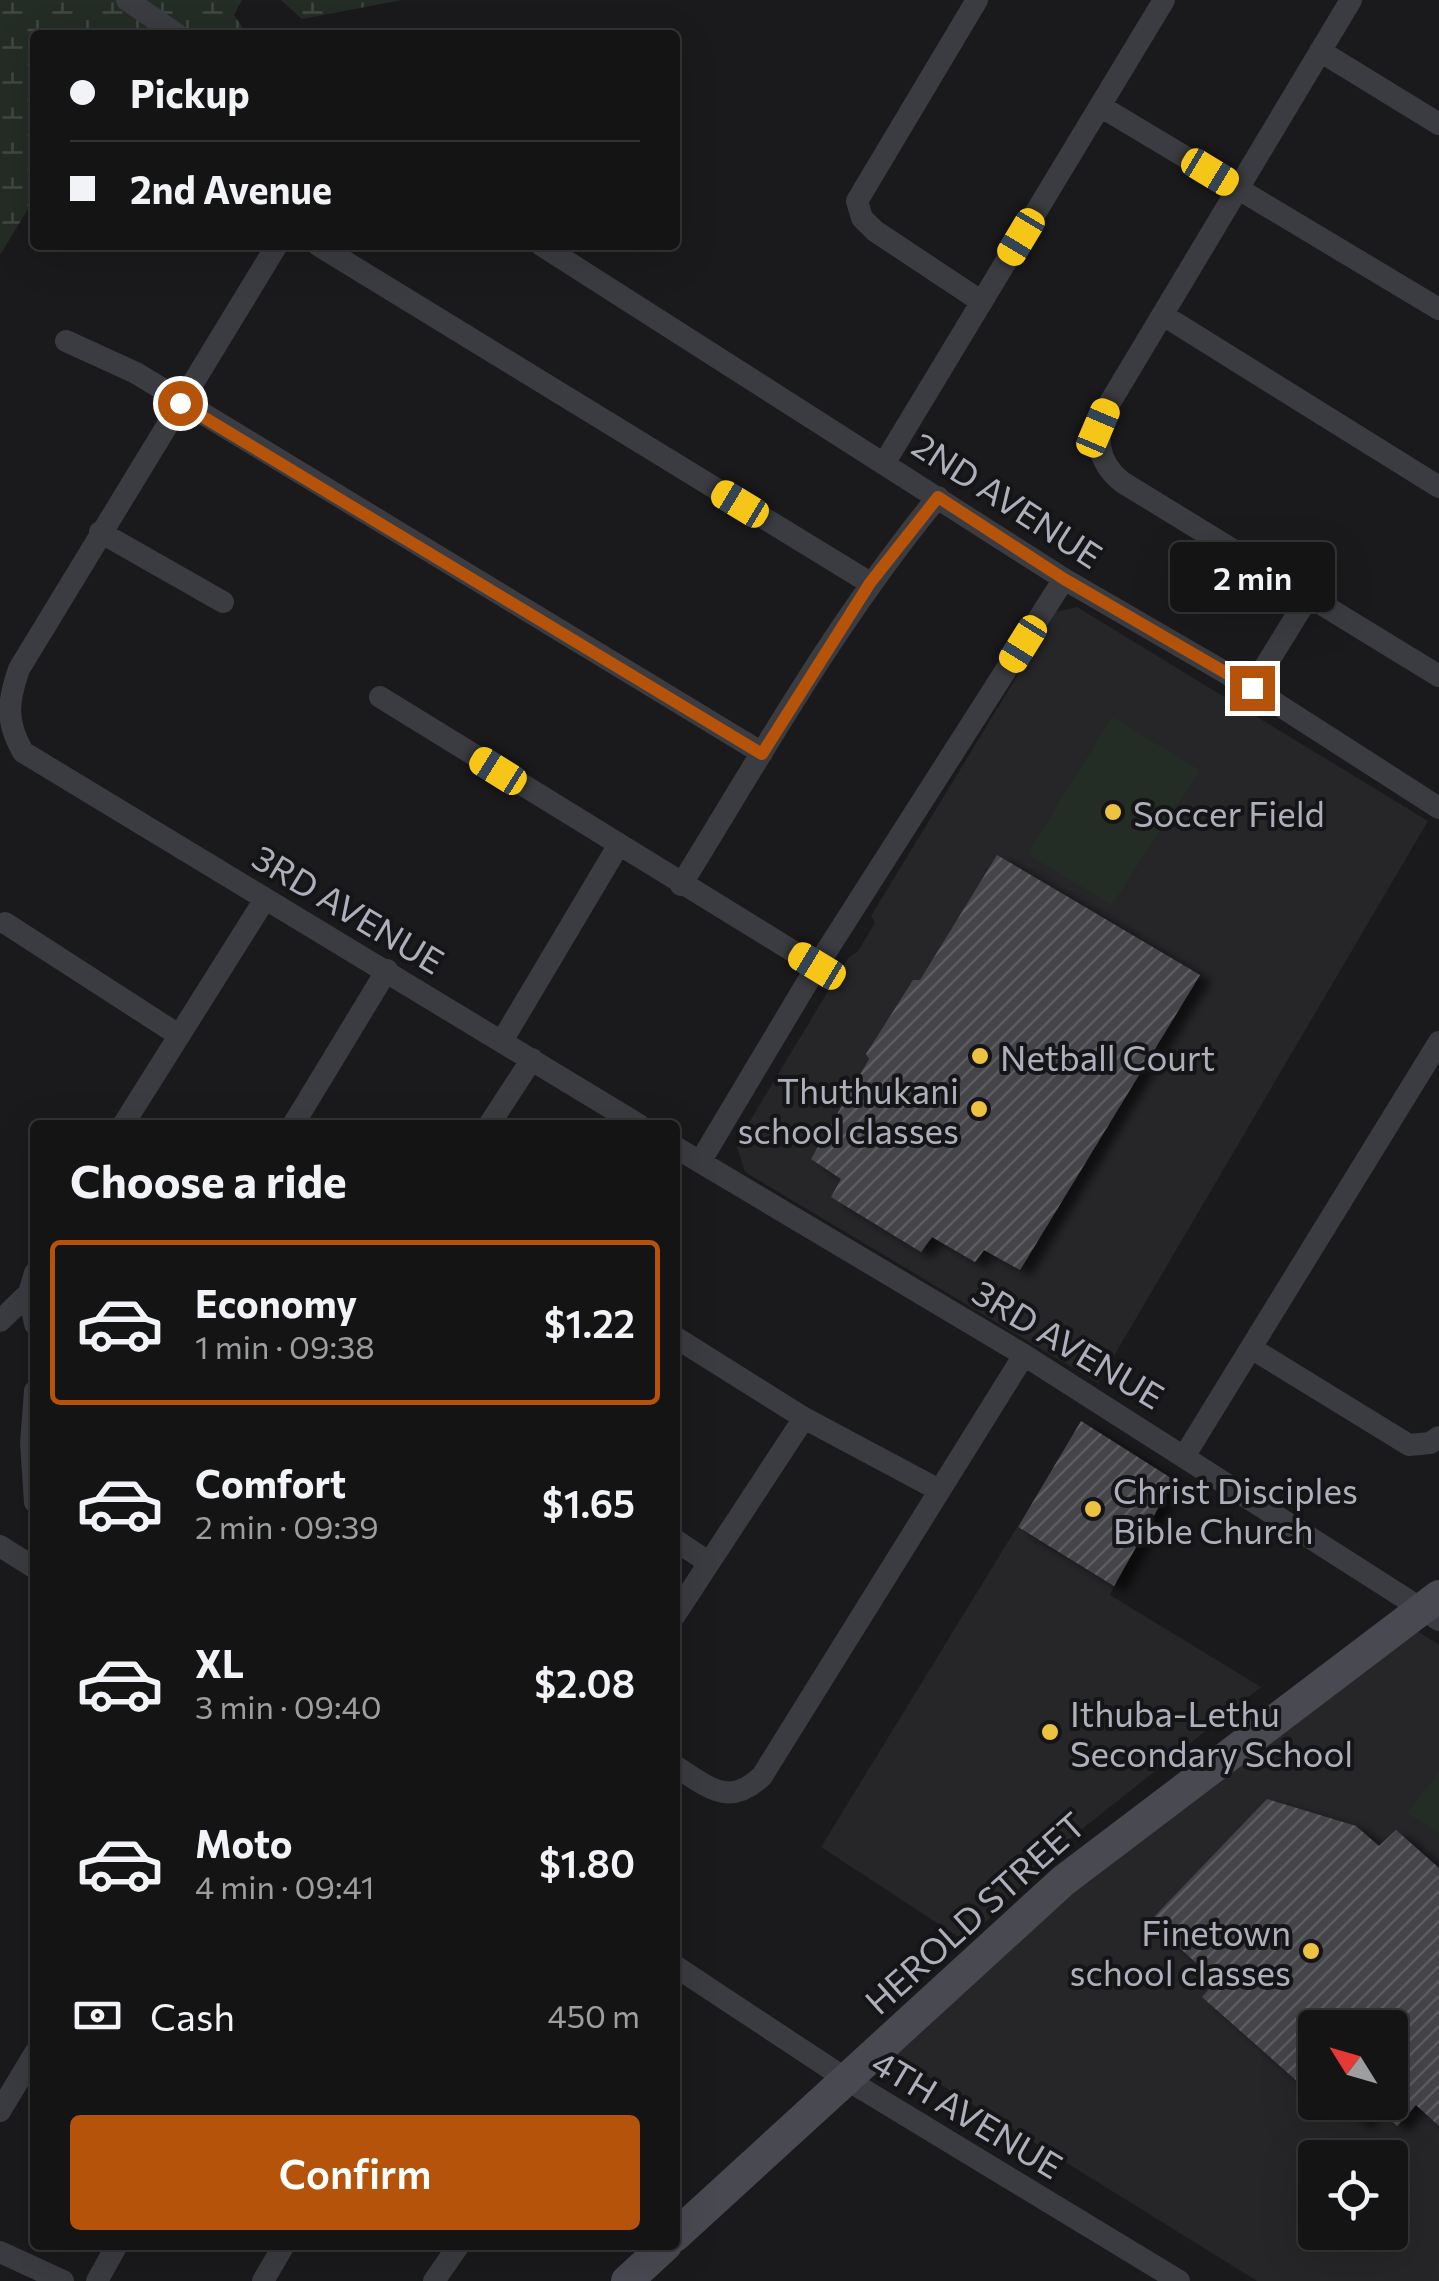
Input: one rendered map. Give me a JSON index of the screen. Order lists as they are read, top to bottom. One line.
{"streets":{"street":["2ND AVENUE","3RD AVENUE","HEROLD STREET","4TH AVENUE"]},"crossings":[["3RD AVENUE","HEROLD STREET"],["HEROLD STREET","4TH AVENUE"]],"places":["Soccer Field","Netball Court","Thuthukani school classes","Christ Disciples Bible Church","Ithuba-Lethu Secondary School","Finetown school classes"],"north":"top left","page":{"banner":["Pickup","2nd Avenue"],"bubble":"2 min","heading":"Choose a ride","list":[{"name":"Economy","note":"1 min · 09:38","value":"$1.22"},{"name":"Comfort","note":"2 min · 09:39","value":"$1.65"},{"name":"XL","note":"3 min · 09:40","value":"$2.08"},{"name":"Moto","note":"4 min · 09:41","value":"$1.80"}],"pay":["Cash","450 m"],"buttons":"Confirm"}}
